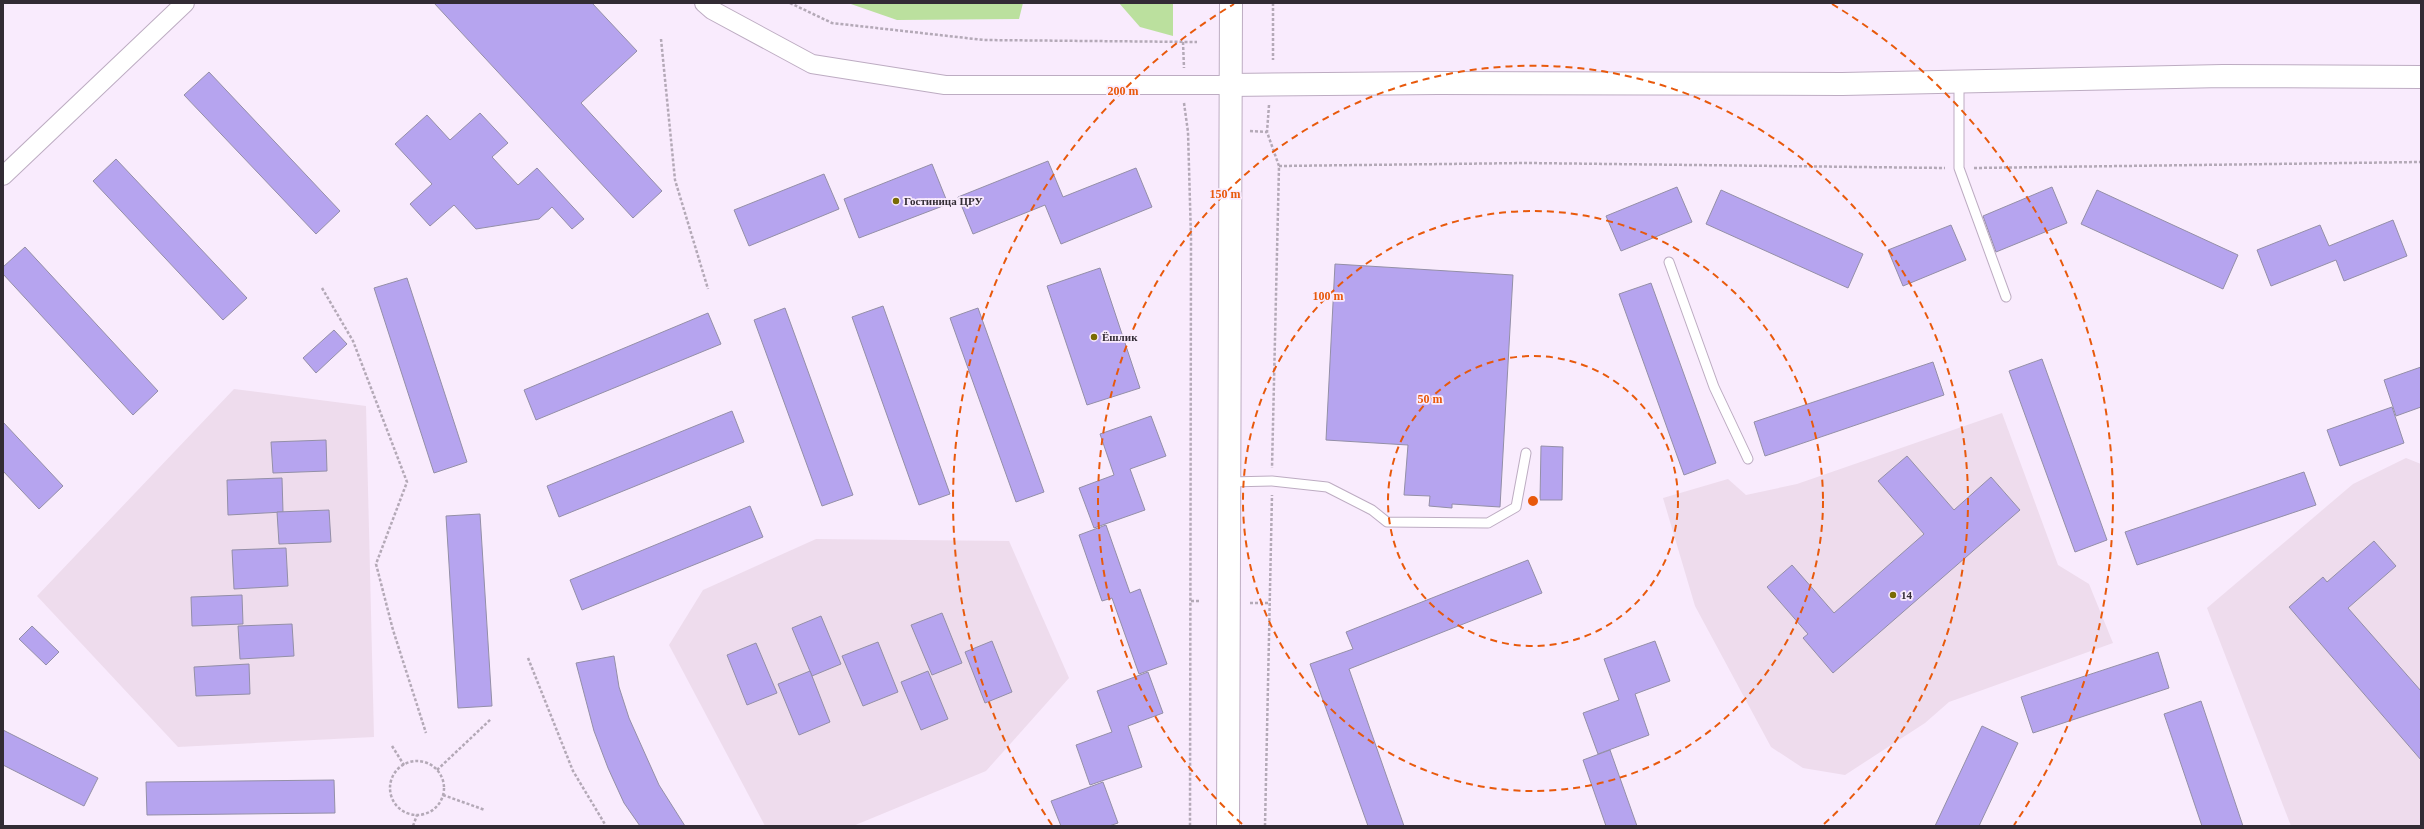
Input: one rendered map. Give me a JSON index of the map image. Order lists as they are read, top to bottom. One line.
{"places":["Гостиница ЦРУ","Ёшлик","14"],"rings":["200 m","150 m","100 m","50 m"]}
